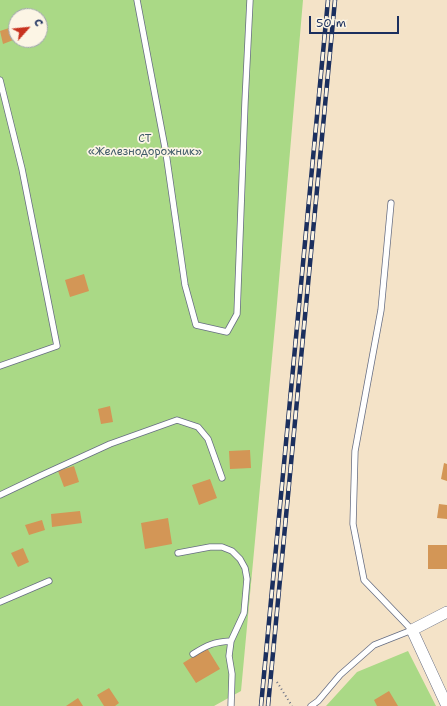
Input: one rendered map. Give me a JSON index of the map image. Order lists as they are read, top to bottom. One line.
{"parks":["СТ «Железнодорожник»"],"scale_bar":"50 m","north":"top right"}
